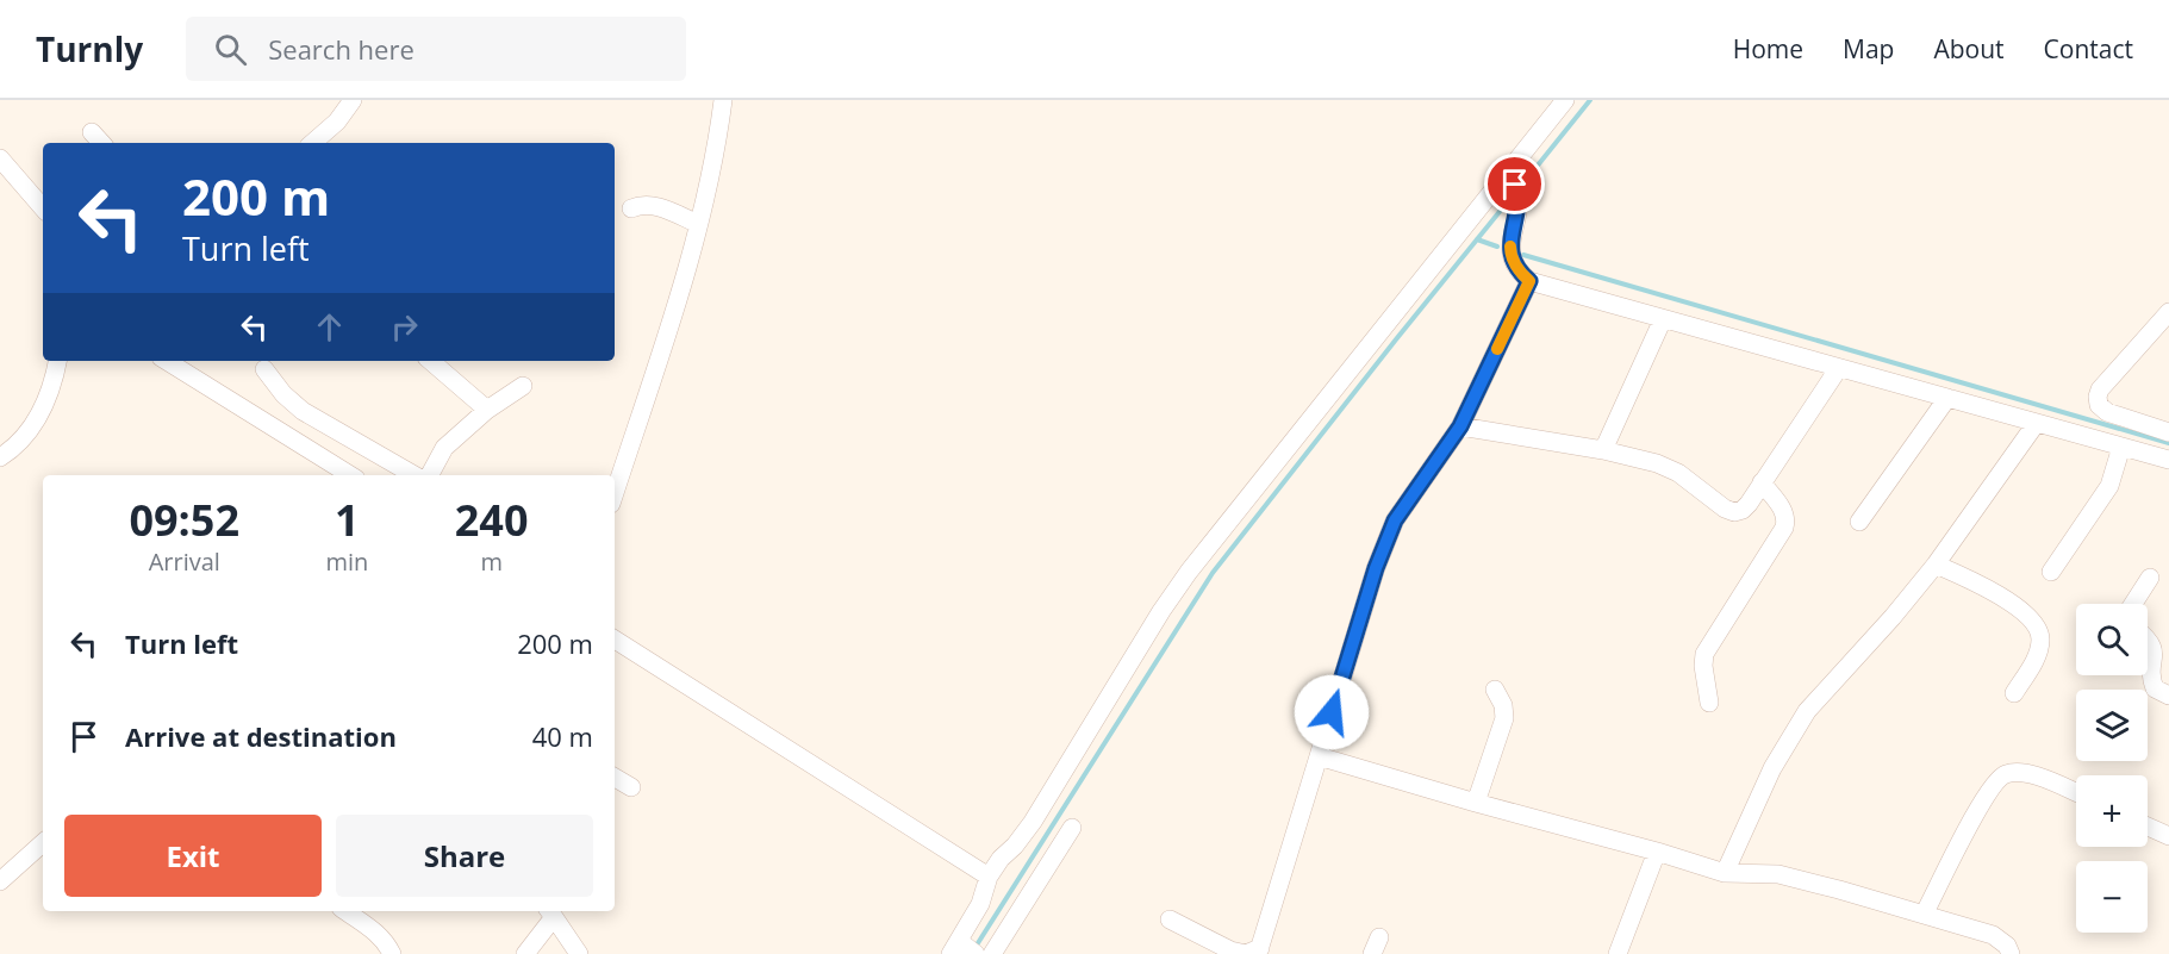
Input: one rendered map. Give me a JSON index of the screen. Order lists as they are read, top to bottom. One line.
{"page":{"header":"Turnly","search":"Search here","nav":["Home","Map","About","Contact"],"turn":["200 m","Turn left"],"eta":["09:52","Arrival","1","min","240","m"],"list":[{"name":"Turn left","value":"200 m"},{"name":"Arrive at destination","value":"40 m"}],"map_buttons":["+","−"],"buttons":["Exit","Share"]}}
